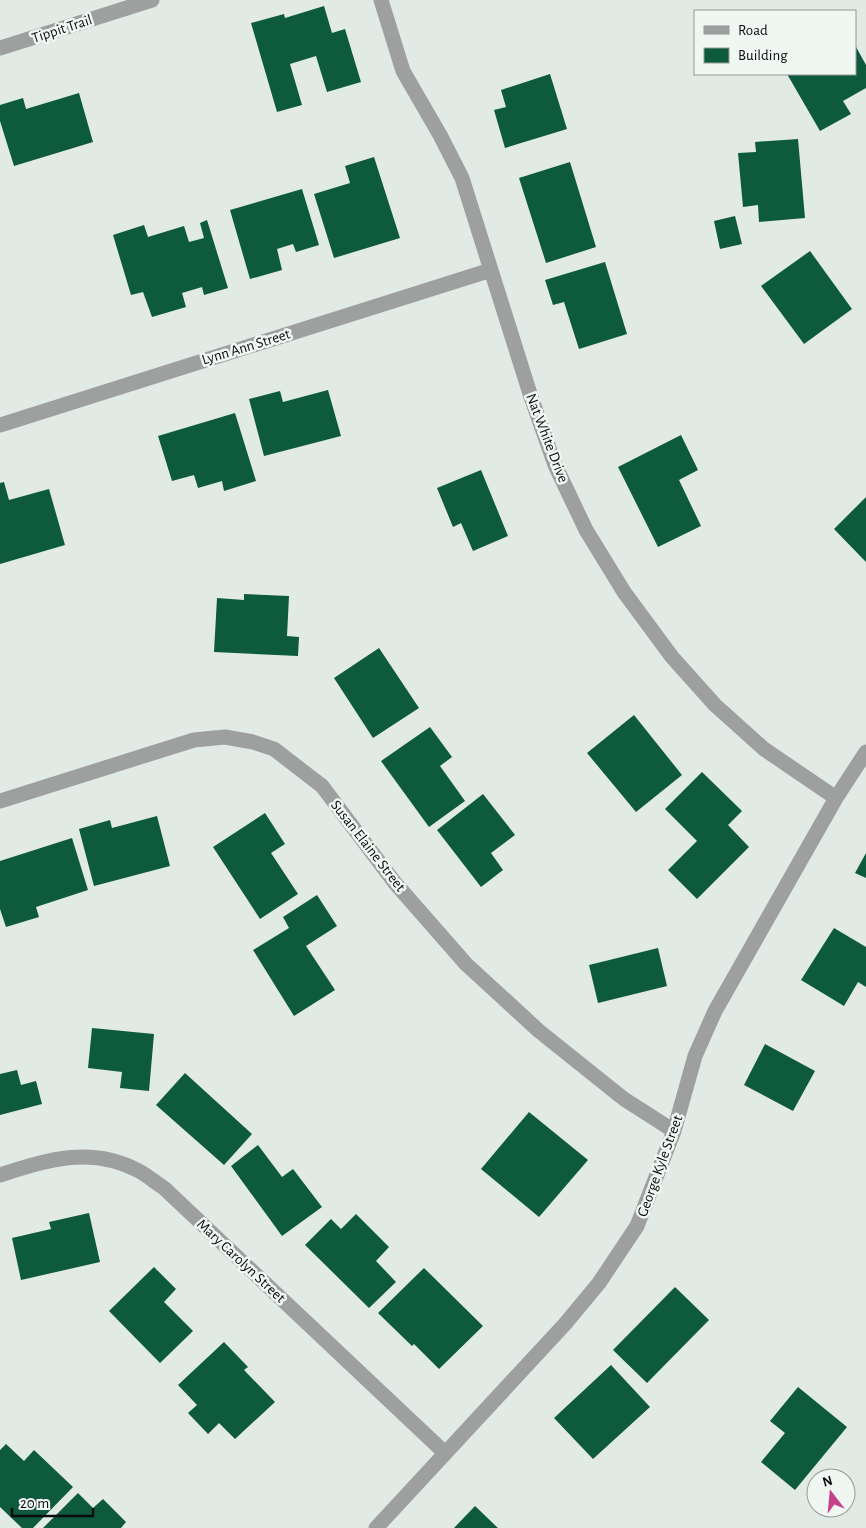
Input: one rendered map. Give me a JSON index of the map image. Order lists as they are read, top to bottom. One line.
{"streets":{"street":["Tippit Trail","Lynn Ann Street","Nat White Drive","Susan Elaine Street","George Kyle Street","Mary Carolyn Street"]},"crossings":[["Lynn Ann Street","Nat White Drive"],["Nat White Drive","George Kyle Street"],["Susan Elaine Street","George Kyle Street"],["George Kyle Street","Mary Carolyn Street"]],"legend":["Road","Building"],"scale_bar":"20 m","north":"top"}
